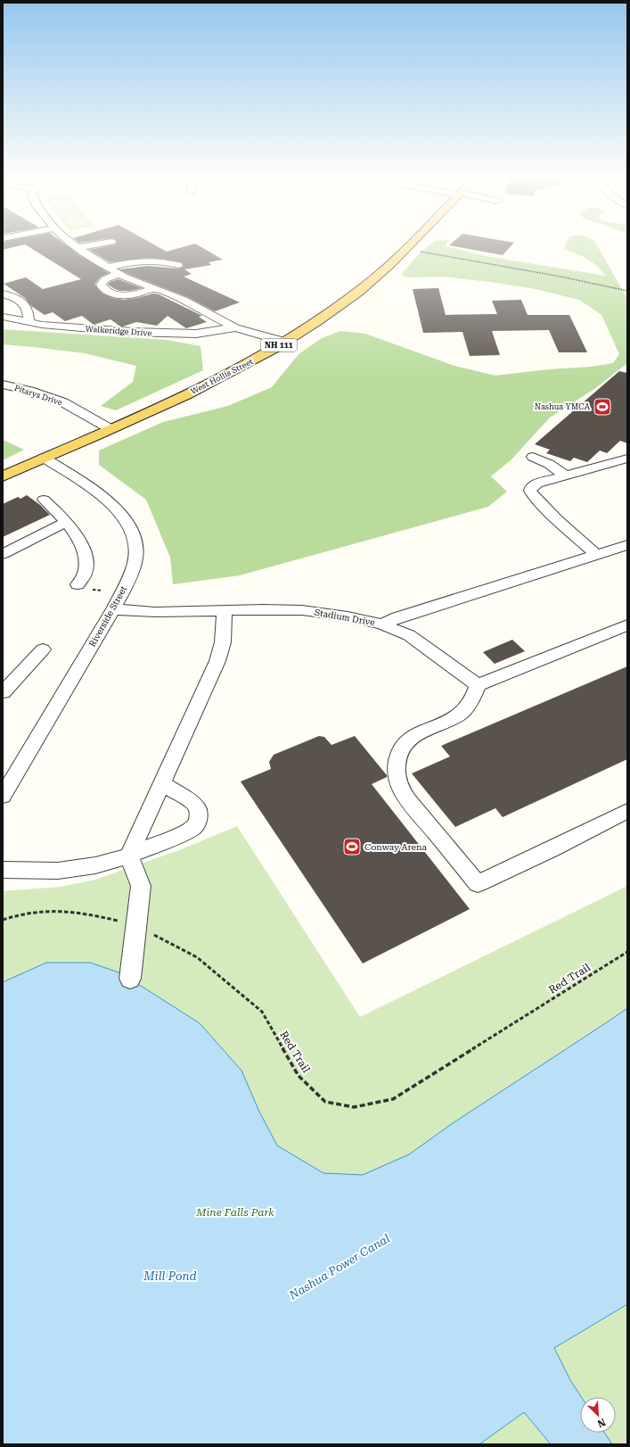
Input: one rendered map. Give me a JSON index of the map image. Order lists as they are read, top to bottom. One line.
{"streets":{"main road":["NH 111","West Hollis Street"],"street":["Walkeridge Drive","Pitarys Drive","Riverside Street","Stadium Drive"],"path":["Red Trail"]},"crossings":[["West Hollis Street","Pitarys Drive"],["West Hollis Street","Riverside Street"],["Riverside Street","Stadium Drive"]],"water":["Nashua Power Canal","Mill Pond"],"parks":["Mine Falls Park"],"places":{"sports":["Nashua YMCA","Conway Arena"]},"north":"bottom right"}
